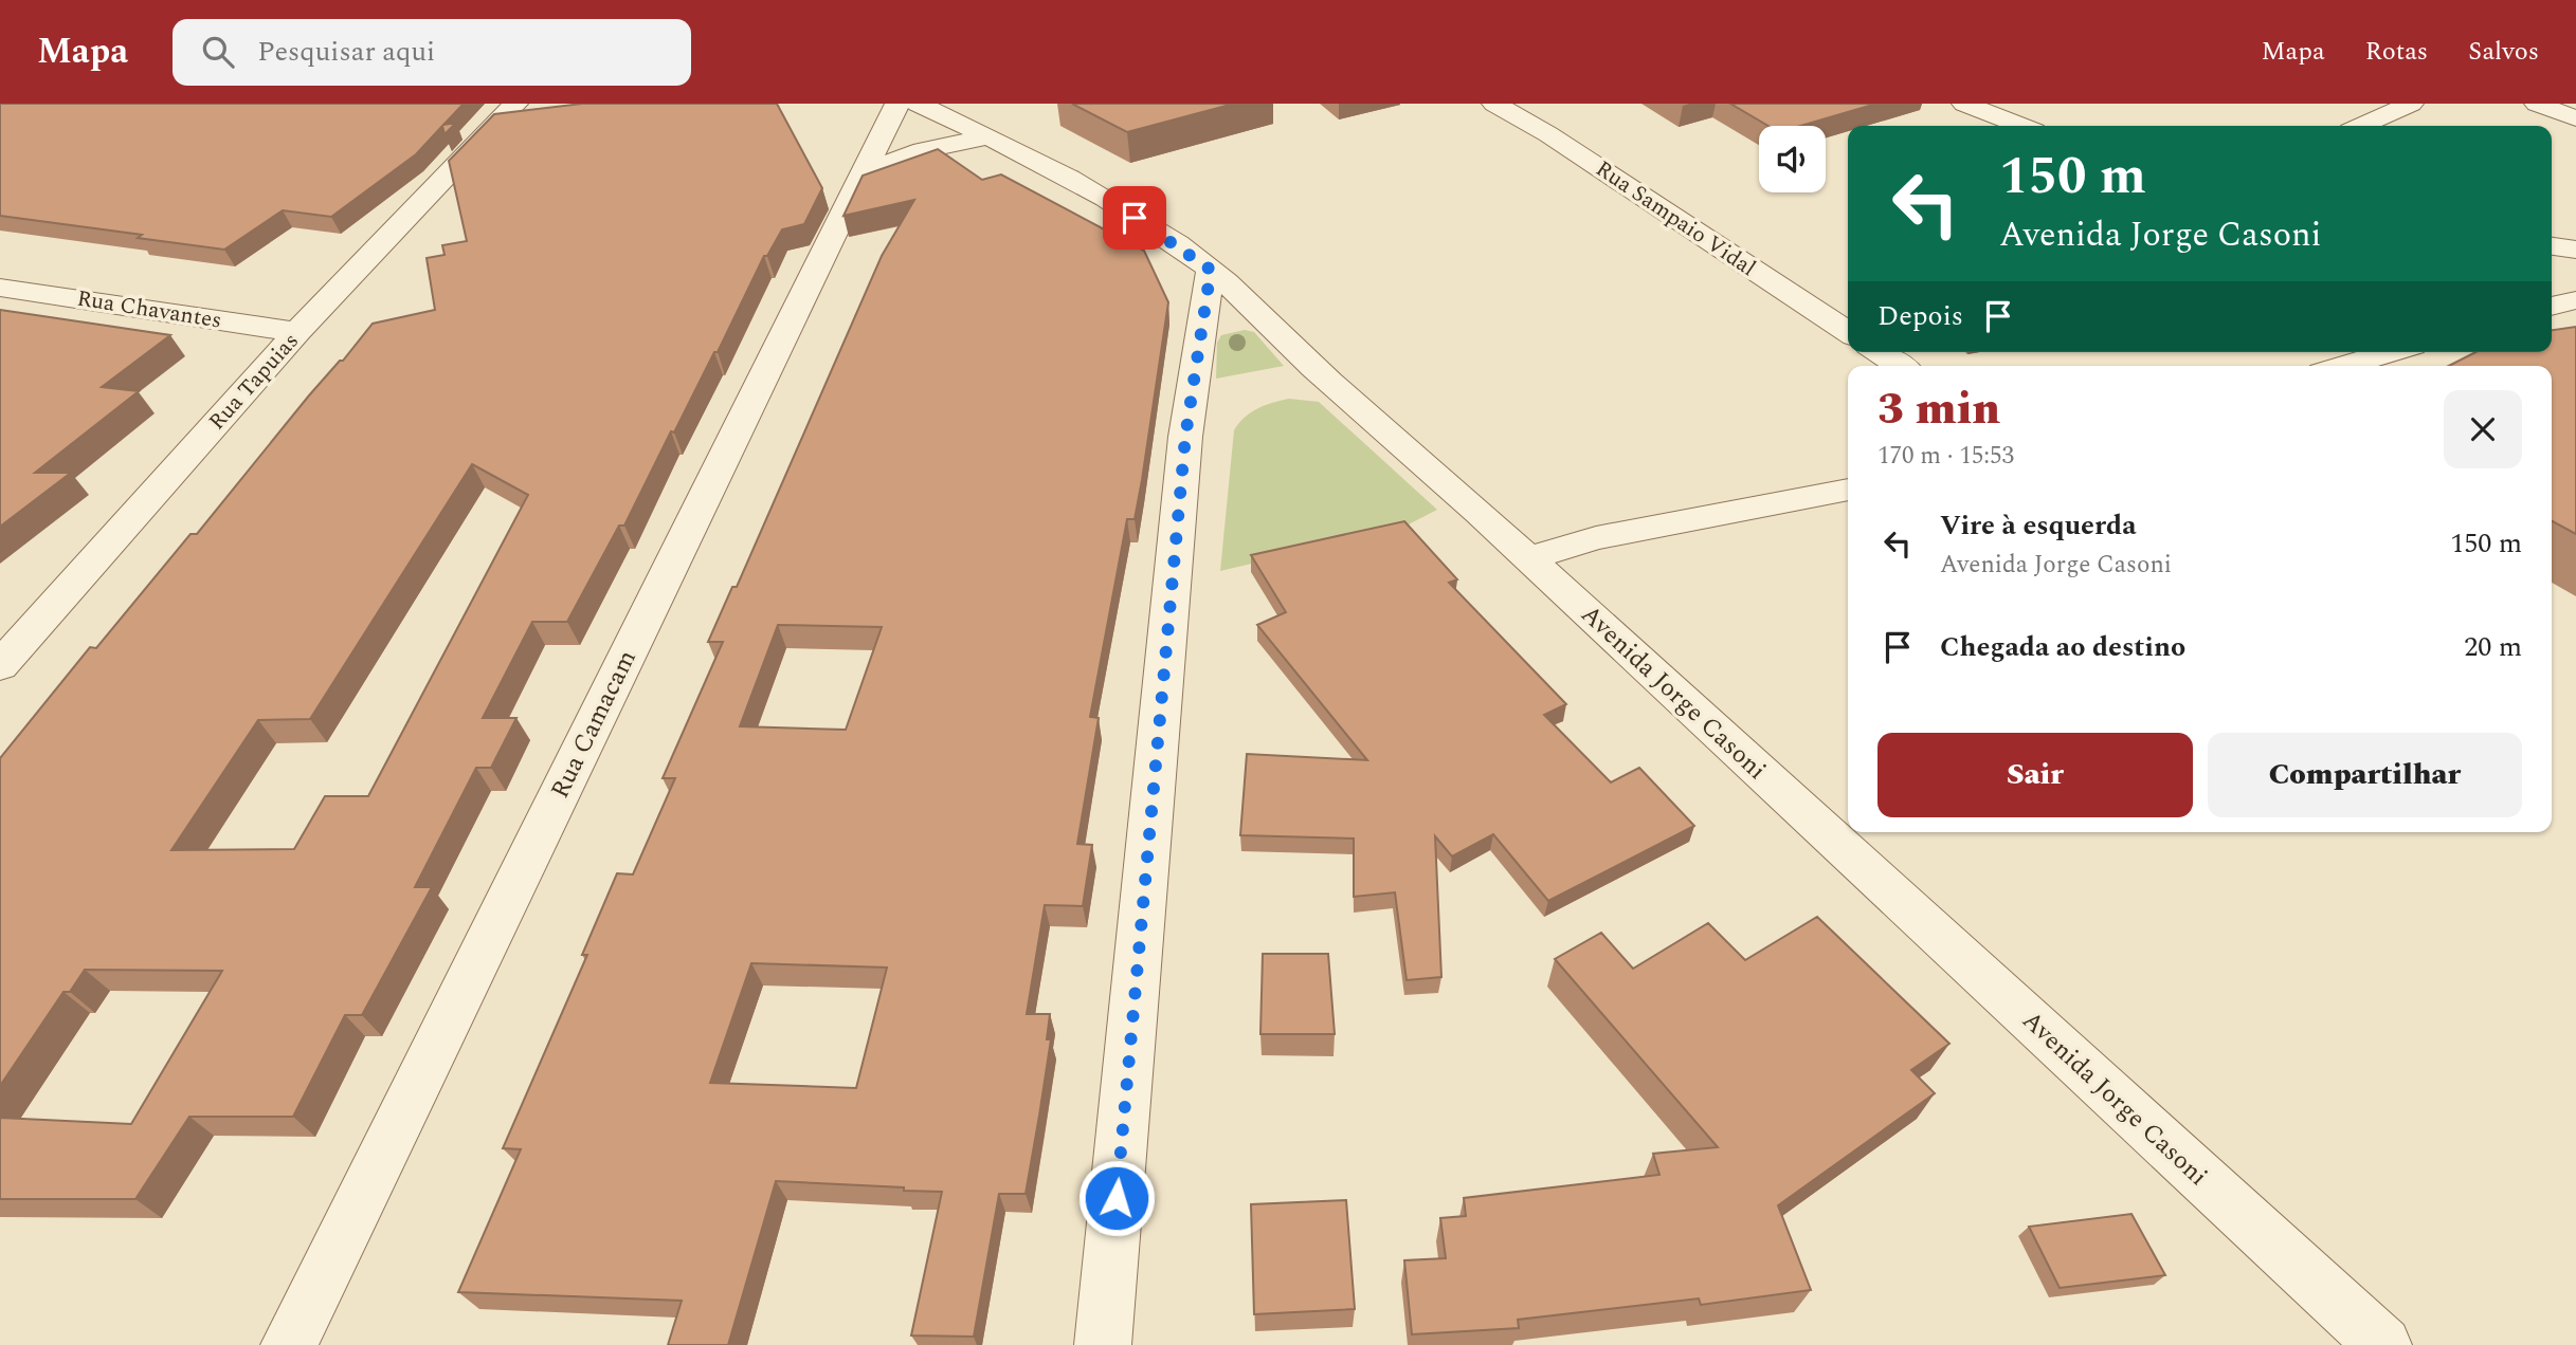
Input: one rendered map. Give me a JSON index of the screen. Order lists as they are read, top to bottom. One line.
{"streets":{"street":["Rua Sampaio Vidal","Rua Chavantes","Rua Tapuias","Avenida Jorge Casoni","Rua Camacam"]},"crossings":[["Rua Chavantes","Rua Tapuias"]],"page":{"header":"Mapa","search":"Pesquisar aqui","nav":["Mapa","Rotas","Salvos"],"turn":["150 m","Avenida Jorge Casoni"],"then":"Depois","heading":["3 min","170 m · 15:53"],"list":[{"name":"Vire à esquerda","note":"Avenida Jorge Casoni","value":"150 m"},{"name":"Chegada ao destino","value":"20 m"}],"buttons":["Sair","Compartilhar"]}}
